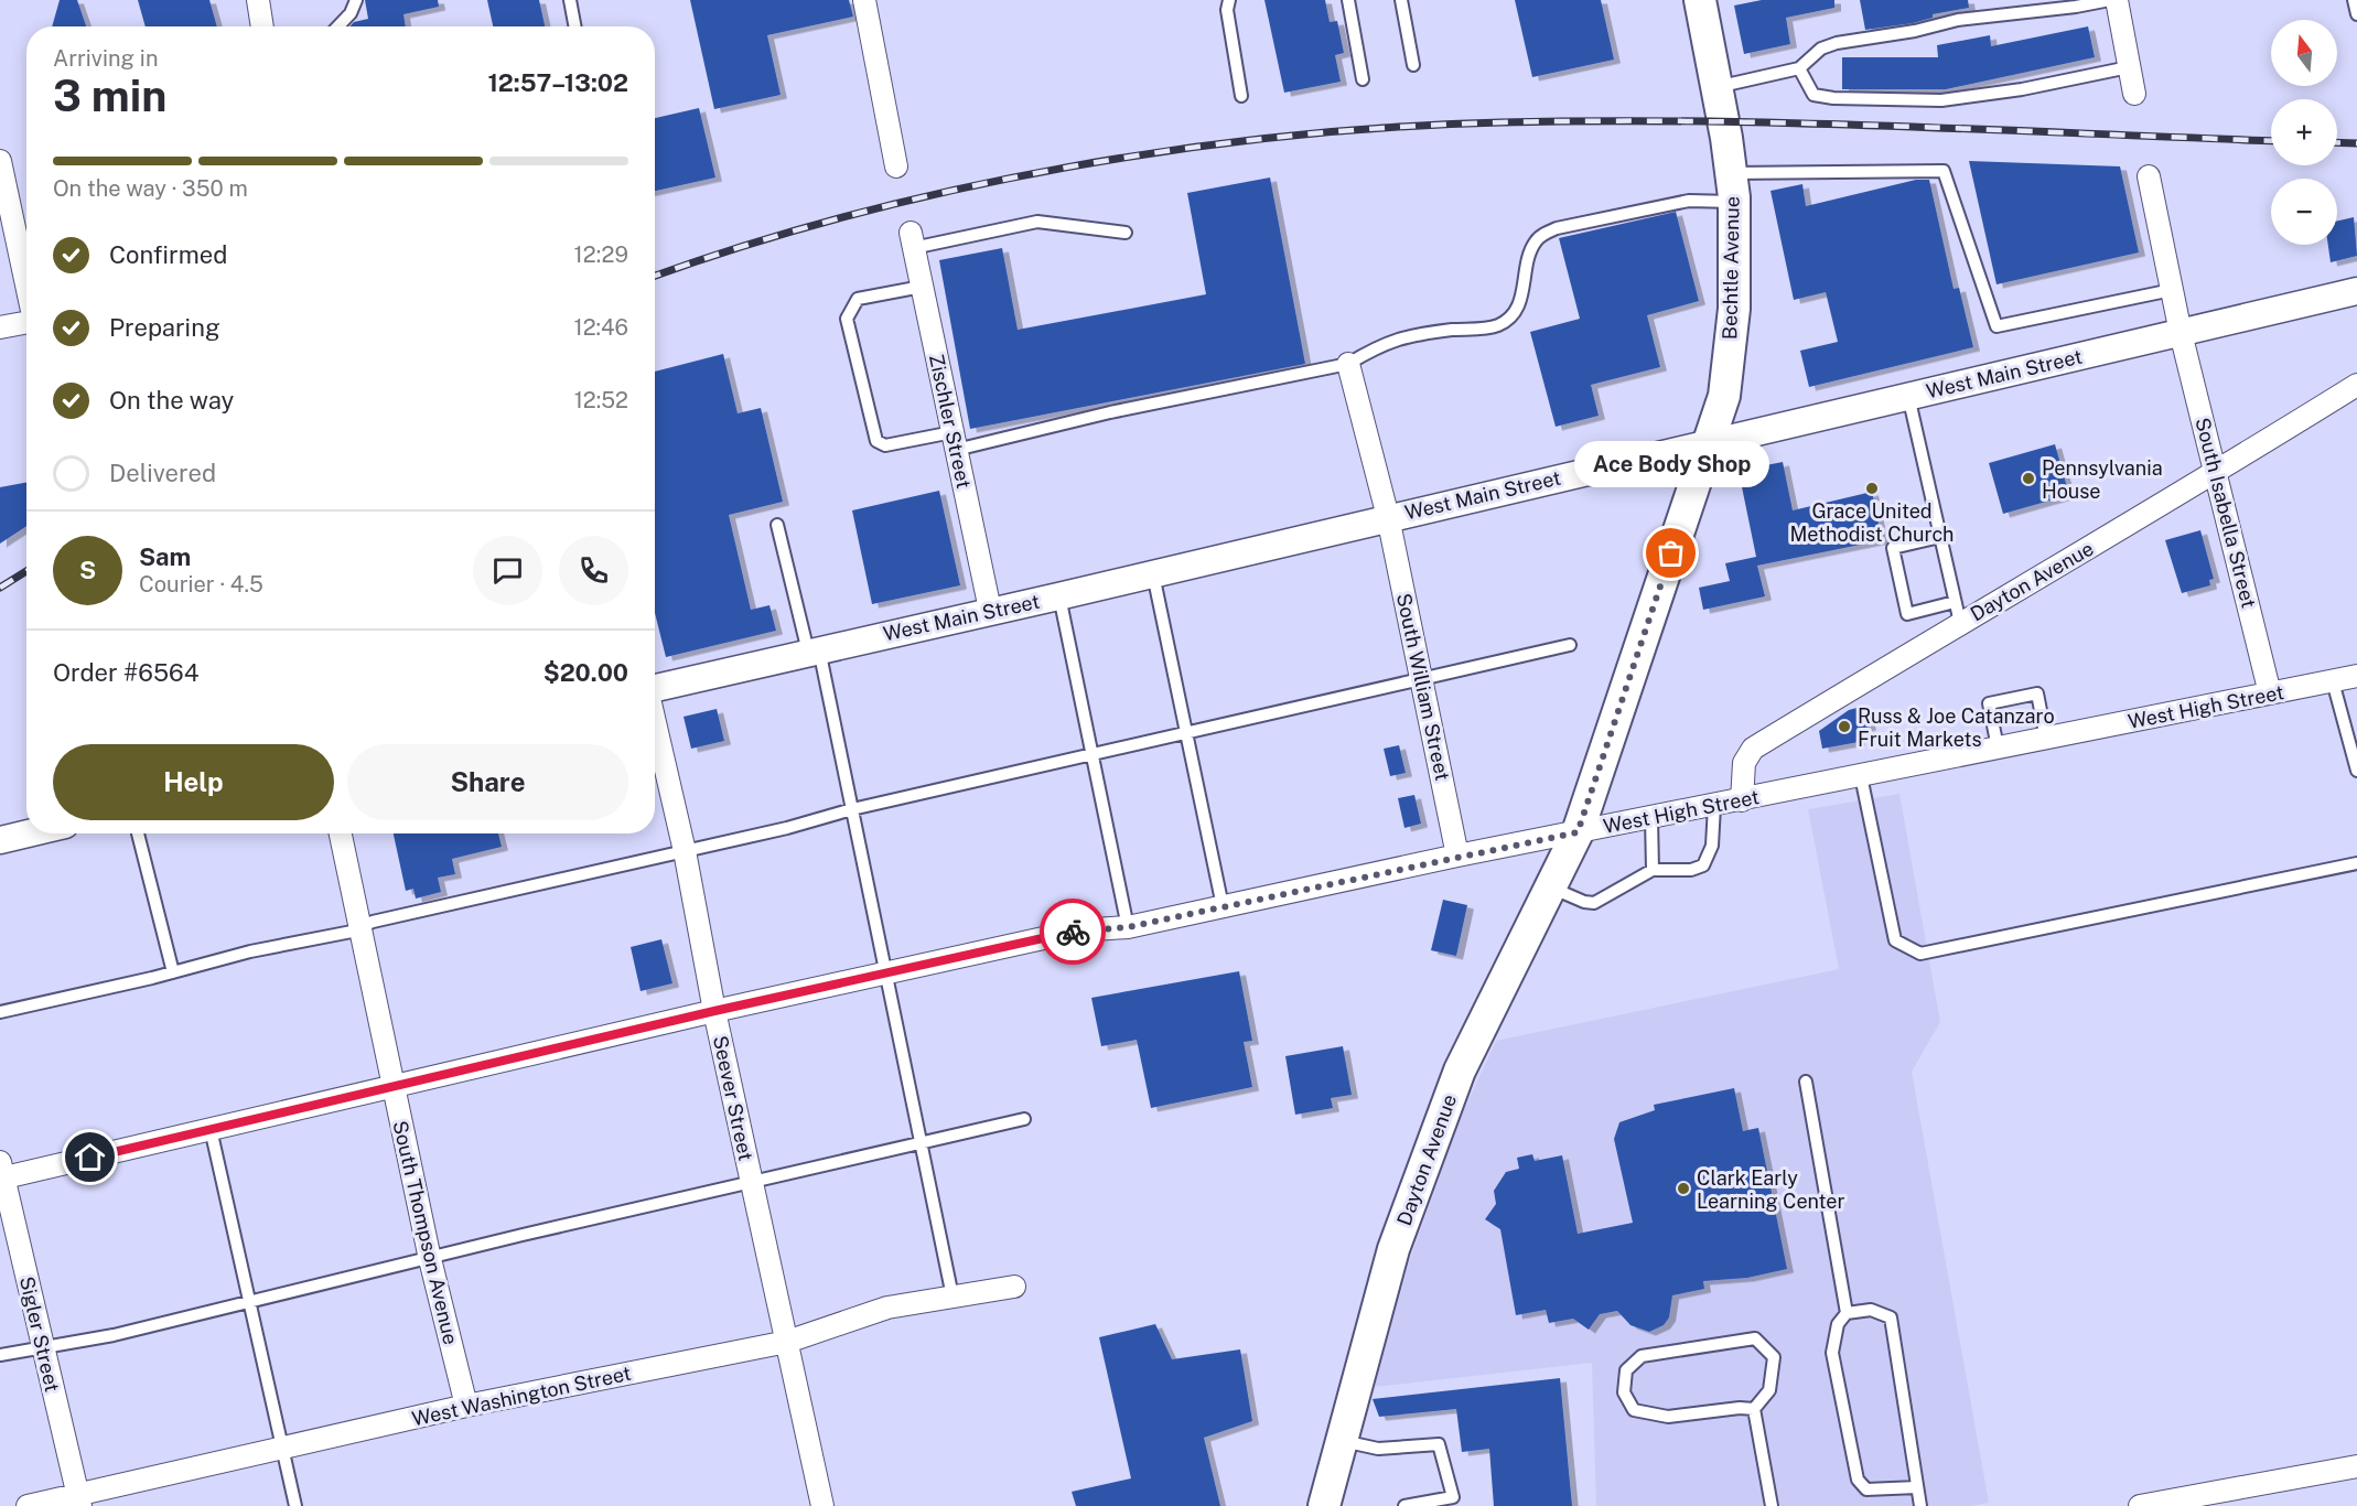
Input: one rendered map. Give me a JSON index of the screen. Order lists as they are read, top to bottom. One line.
{"streets":{"main road":["Bechtle Avenue","Dayton Avenue"],"street":["West Main Street","Zischler Street","South Isabella Street","South William Street","West High Street","Seever Street","South Thompson Avenue","Sigler Street","West Washington Street"]},"crossings":[["Bechtle Avenue","West Main Street"],["Bechtle Avenue","Dayton Avenue"],["Bechtle Avenue","West High Street"],["West Main Street","Zischler Street"],["West Main Street","South Isabella Street"],["West Main Street","South William Street"],["South Isabella Street","Dayton Avenue"],["South Isabella Street","West High Street"],["Dayton Avenue","West High Street"],["South William Street","West High Street"],["West High Street","Seever Street"],["West High Street","South Thompson Avenue"],["West High Street","Sigler Street"],["Seever Street","West Washington Street"],["South Thompson Avenue","West Washington Street"],["Sigler Street","West Washington Street"]],"places":["Pennsylvania House","Grace United Methodist Church","Ace Body Shop","Russ & Joe Catanzaro Fruit Markets","Clark Early Learning Center"],"north":"top","page":{"map_buttons":["+","−"],"heading":["3 min","Arriving in","12:57–13:02"],"panel":["Sam","Courier · 4.5","Order #6564","$20.00"],"bar":"On the way · 350 m","list":[["Confirmed","12:29"],["Preparing","12:46"],["On the way","12:52"],"Delivered"],"bubble":"Ace Body Shop","round":"S","buttons":["Help","Share"]}}
